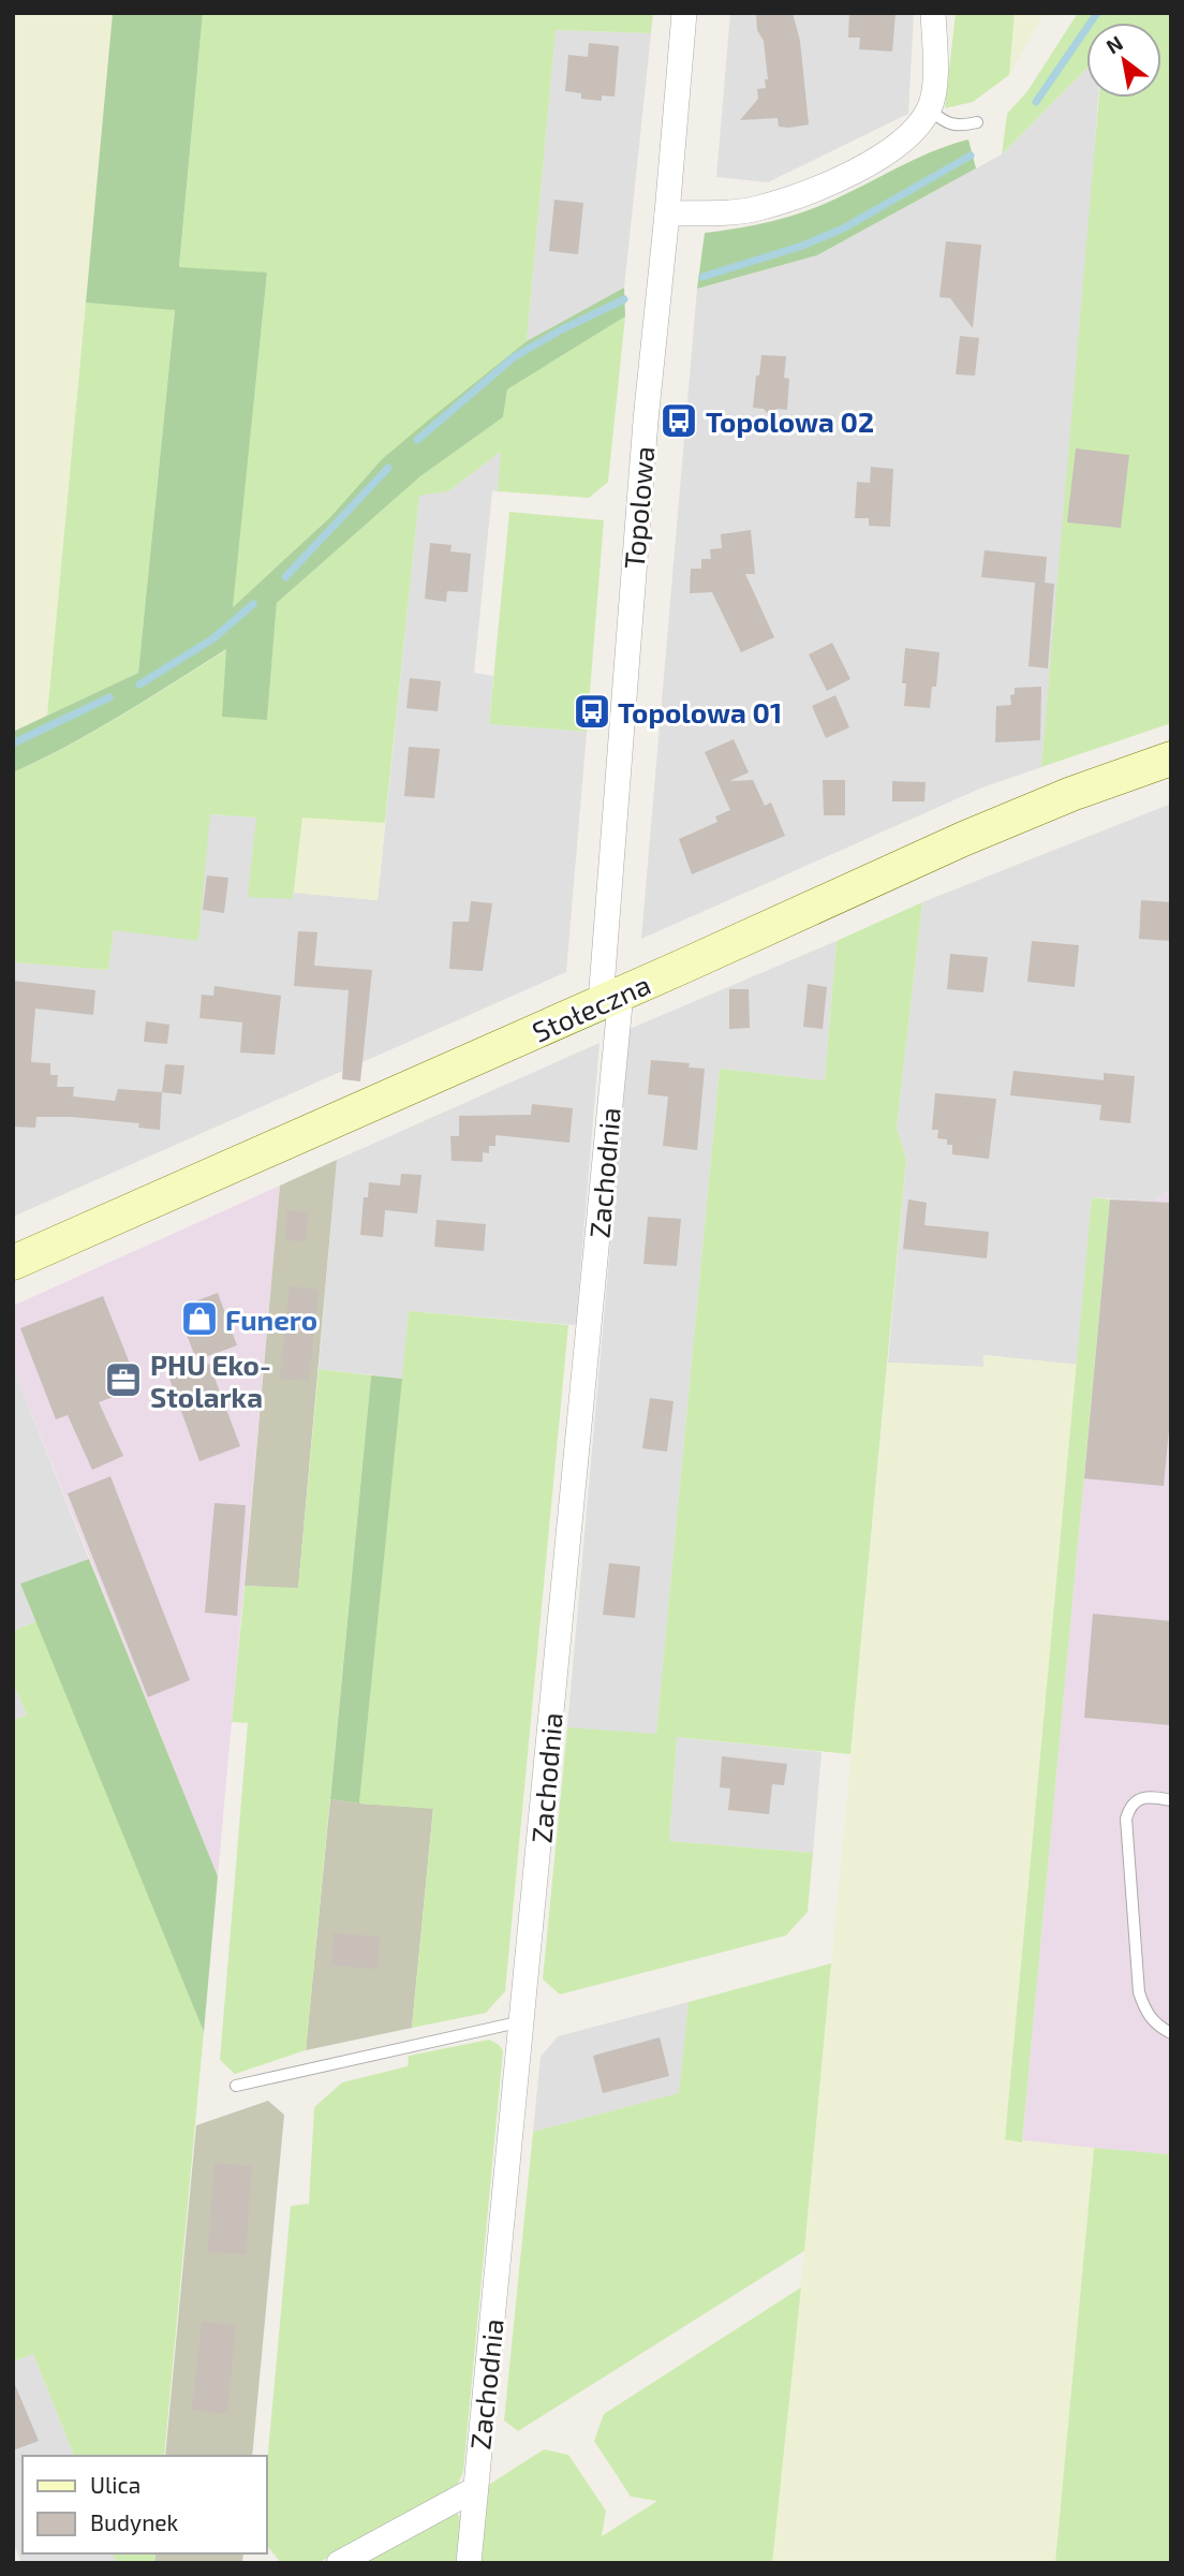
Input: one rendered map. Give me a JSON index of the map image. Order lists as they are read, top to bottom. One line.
{"streets":{"main road":["Stołeczna"],"street":["Topolowa","Zachodnia"]},"crossings":[["Topolowa","Stołeczna"],["Topolowa","Zachodnia"],["Stołeczna","Zachodnia"]],"places":{"bus stop":["Topolowa 02","Topolowa 01"],"shop":["Funero"],"office":["PHU Eko- Stolarka"]},"legend":["Ulica","Budynek"],"north":"top left"}
